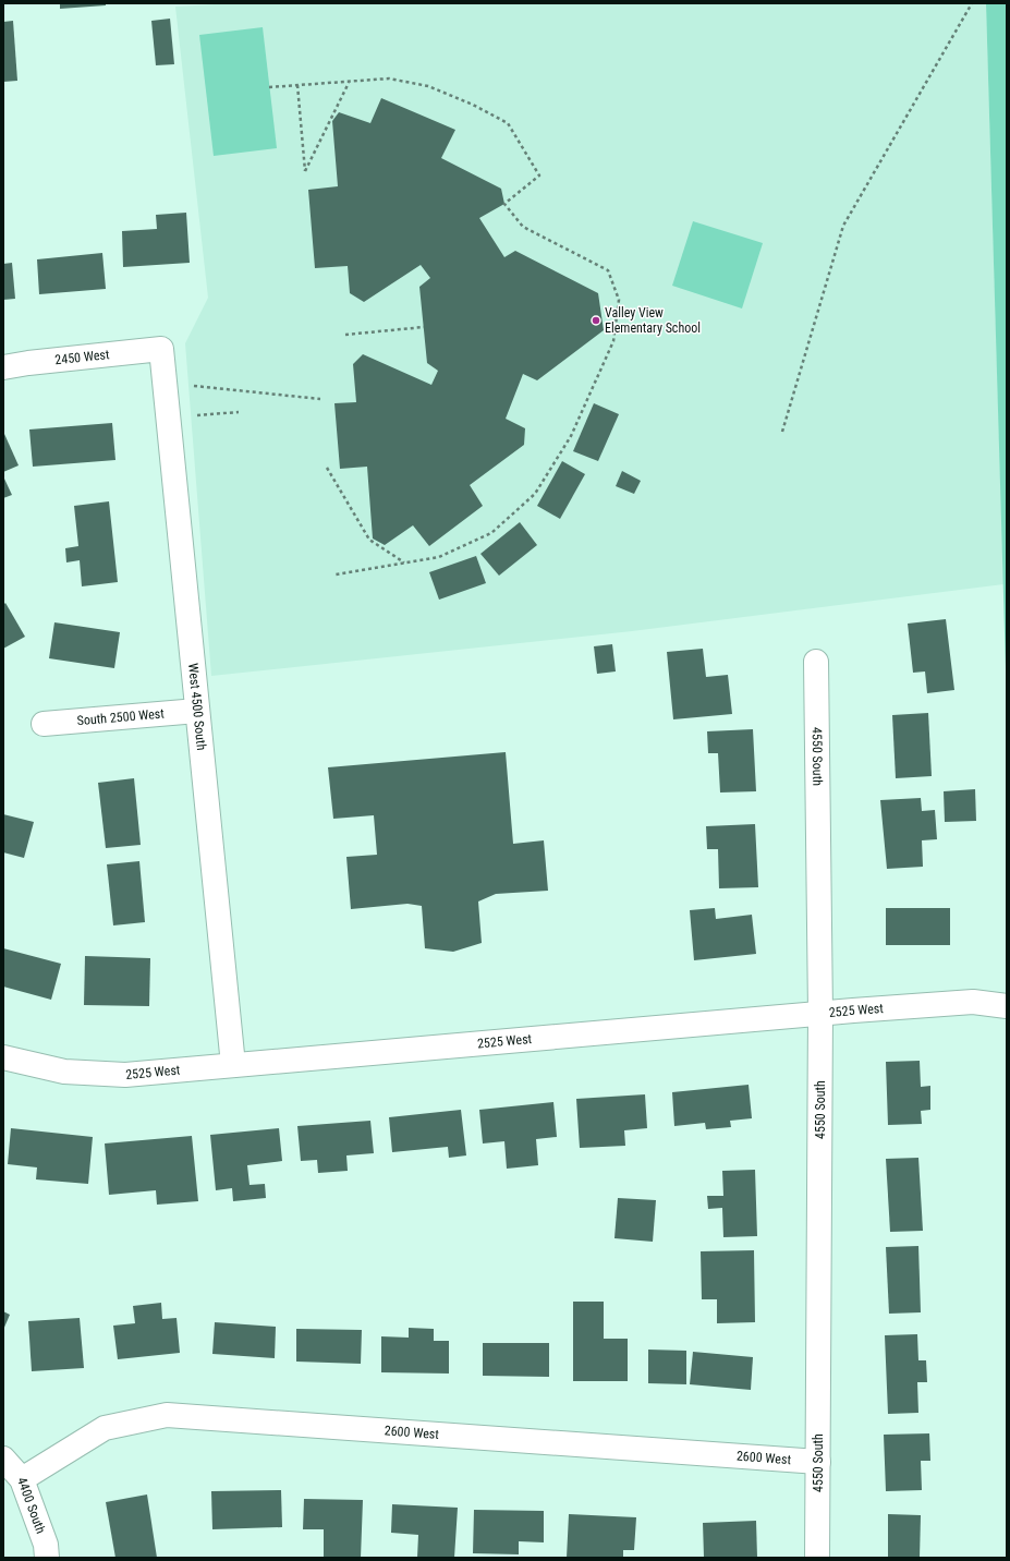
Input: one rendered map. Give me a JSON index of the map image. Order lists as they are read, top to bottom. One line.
{"streets":{"street":["2450 West","West 4500 South","South 2500 West","4550 South","2525 West","2600 West","4400 South"]},"crossings":[["2450 West","West 4500 South"],["West 4500 South","South 2500 West"],["West 4500 South","2525 West"],["4550 South","2525 West"],["4550 South","2600 West"],["2600 West","4400 South"]],"places":["Valley View Elementary School"]}
